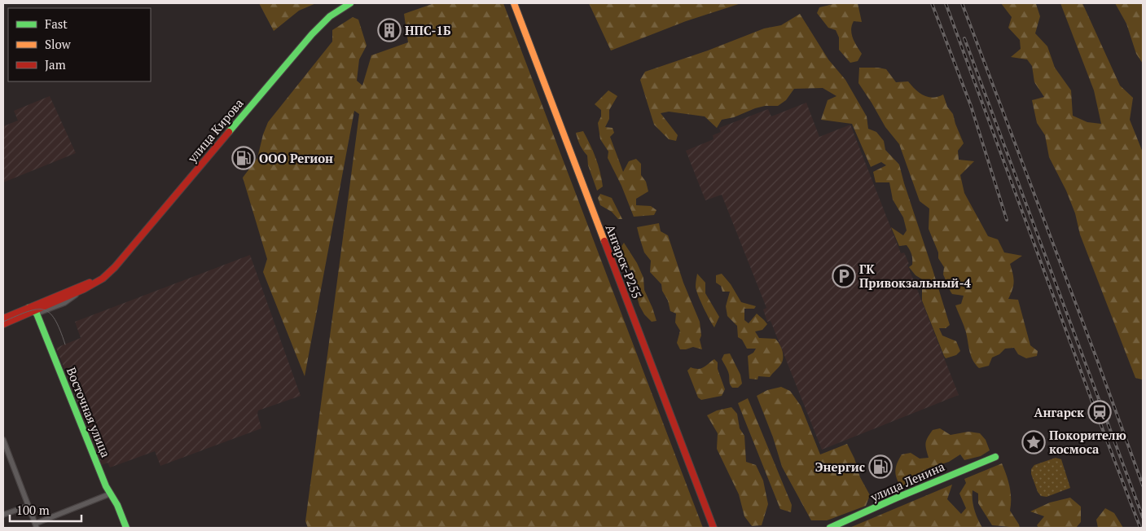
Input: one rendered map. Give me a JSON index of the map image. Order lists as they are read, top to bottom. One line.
{"streets":{"street":["улица Кирова","Ангарск-Р255","Восточная улица","улица Ленина"]},"crossings":[["улица Кирова","Восточная улица"]],"places":{"building":["НПС-1Б"],"fuel station":["ООО Регион","Энергис"],"parking":["ГК Привокзальный-4"],"station":["Ангарск"],"place":["Покорителю космоса"]},"legend":["Fast","Slow","Jam"],"scale_bar":"100 m"}
